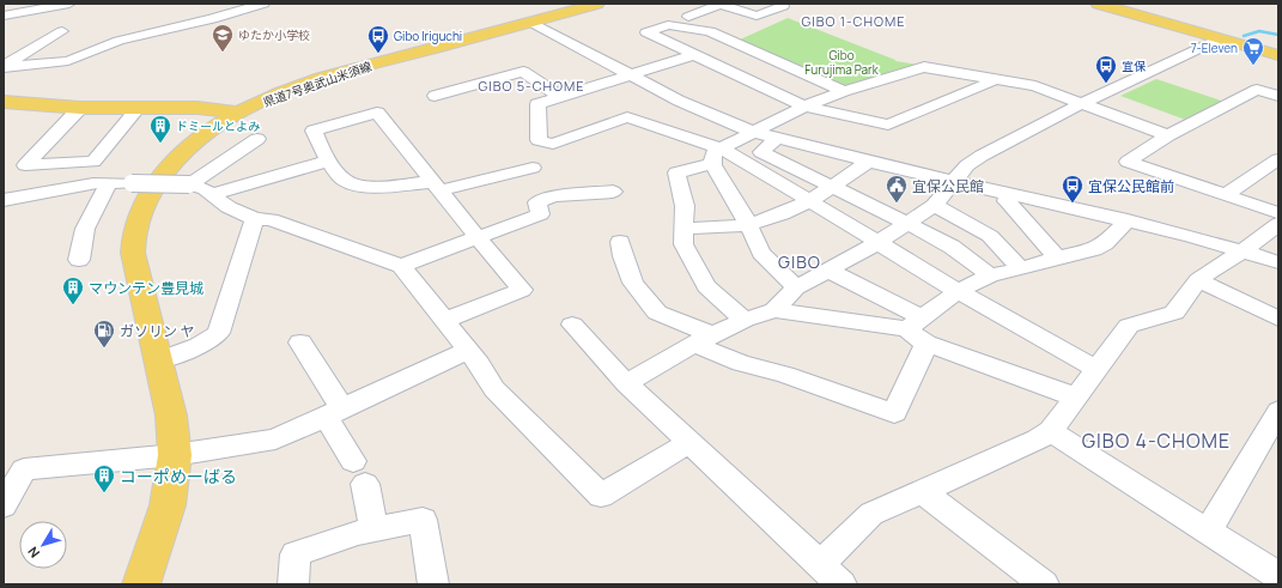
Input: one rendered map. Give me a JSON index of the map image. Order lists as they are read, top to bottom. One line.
{"streets":{"main road":["県道7号奥武山米須線"]},"districts":["GIBO 1-CHOME","GIBO 5-CHOME","GIBO","GIBO 4-CHOME"],"parks":["Gibo Furujima Park"],"places":{"school or university":["ゆたか小学校"],"bus stop":["Gibo Iriguchi","宜保","宜保公民館前"],"supermarket":["7-Eleven"],"building":["ドミールとよみ","マウンテン豊見城","コーポめーばる"],"public building":["宜保公民館"],"fuel station":["ガソリン ヤ"]},"north":"bottom left"}
